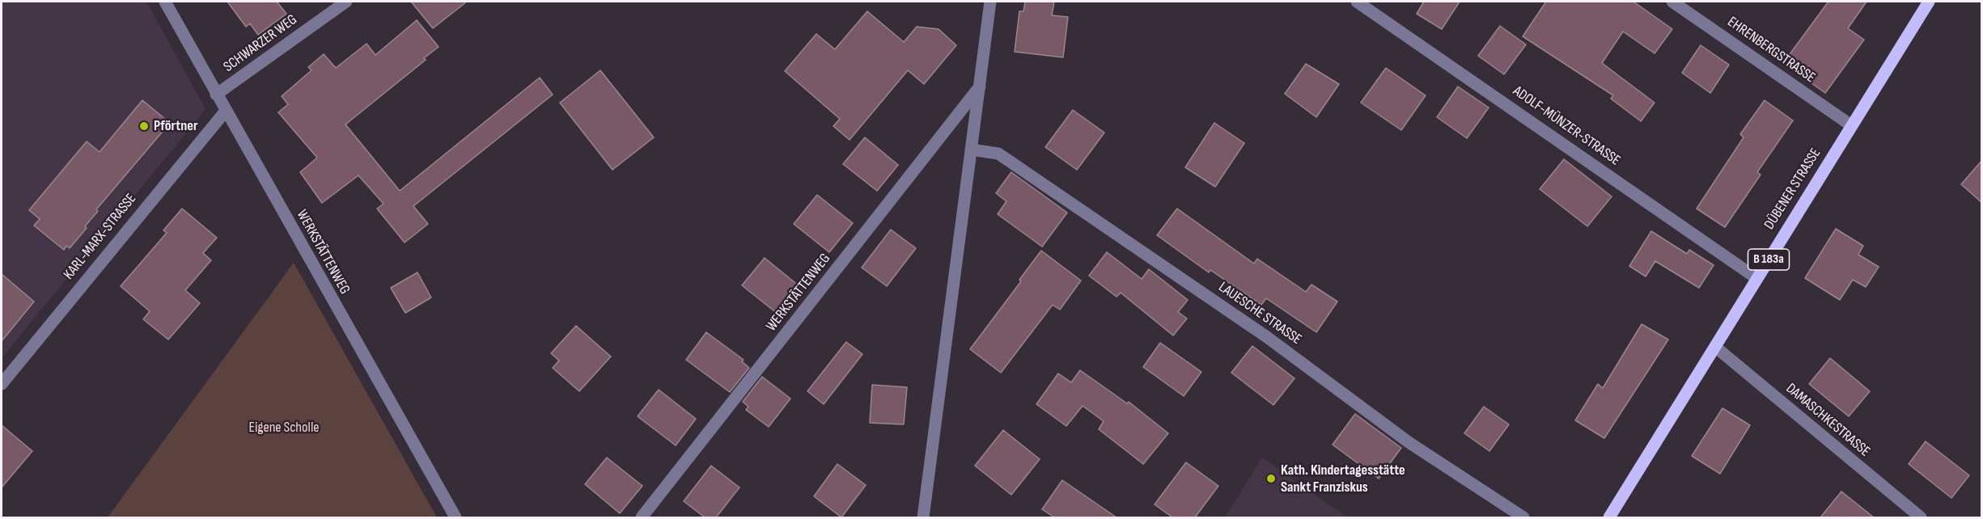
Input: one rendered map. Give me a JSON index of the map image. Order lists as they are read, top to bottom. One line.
{"streets":{"main road":["DÜBENER STRASSE","B 183a"],"street":["SCHWARZER WEG","EHRENBERGSTRASSE","ADOLF-MÜNZER-STRASSE","KARL-MARX-STRASSE","WERKSTÄTTENWEG","LAUESCHE STRASSE","DAMASCHKESTRASSE"]},"crossings":[["SCHWARZER WEG","WERKSTÄTTENWEG"],["EHRENBERGSTRASSE","DÜBENER STRASSE"],["ADOLF-MÜNZER-STRASSE","DÜBENER STRASSE"],["DÜBENER STRASSE","DAMASCHKESTRASSE"],["KARL-MARX-STRASSE","WERKSTÄTTENWEG"]],"parks":["Eigene Scholle"],"places":["Pförtner","Kath. Kindertagesstätte Sankt Franziskus"]}
